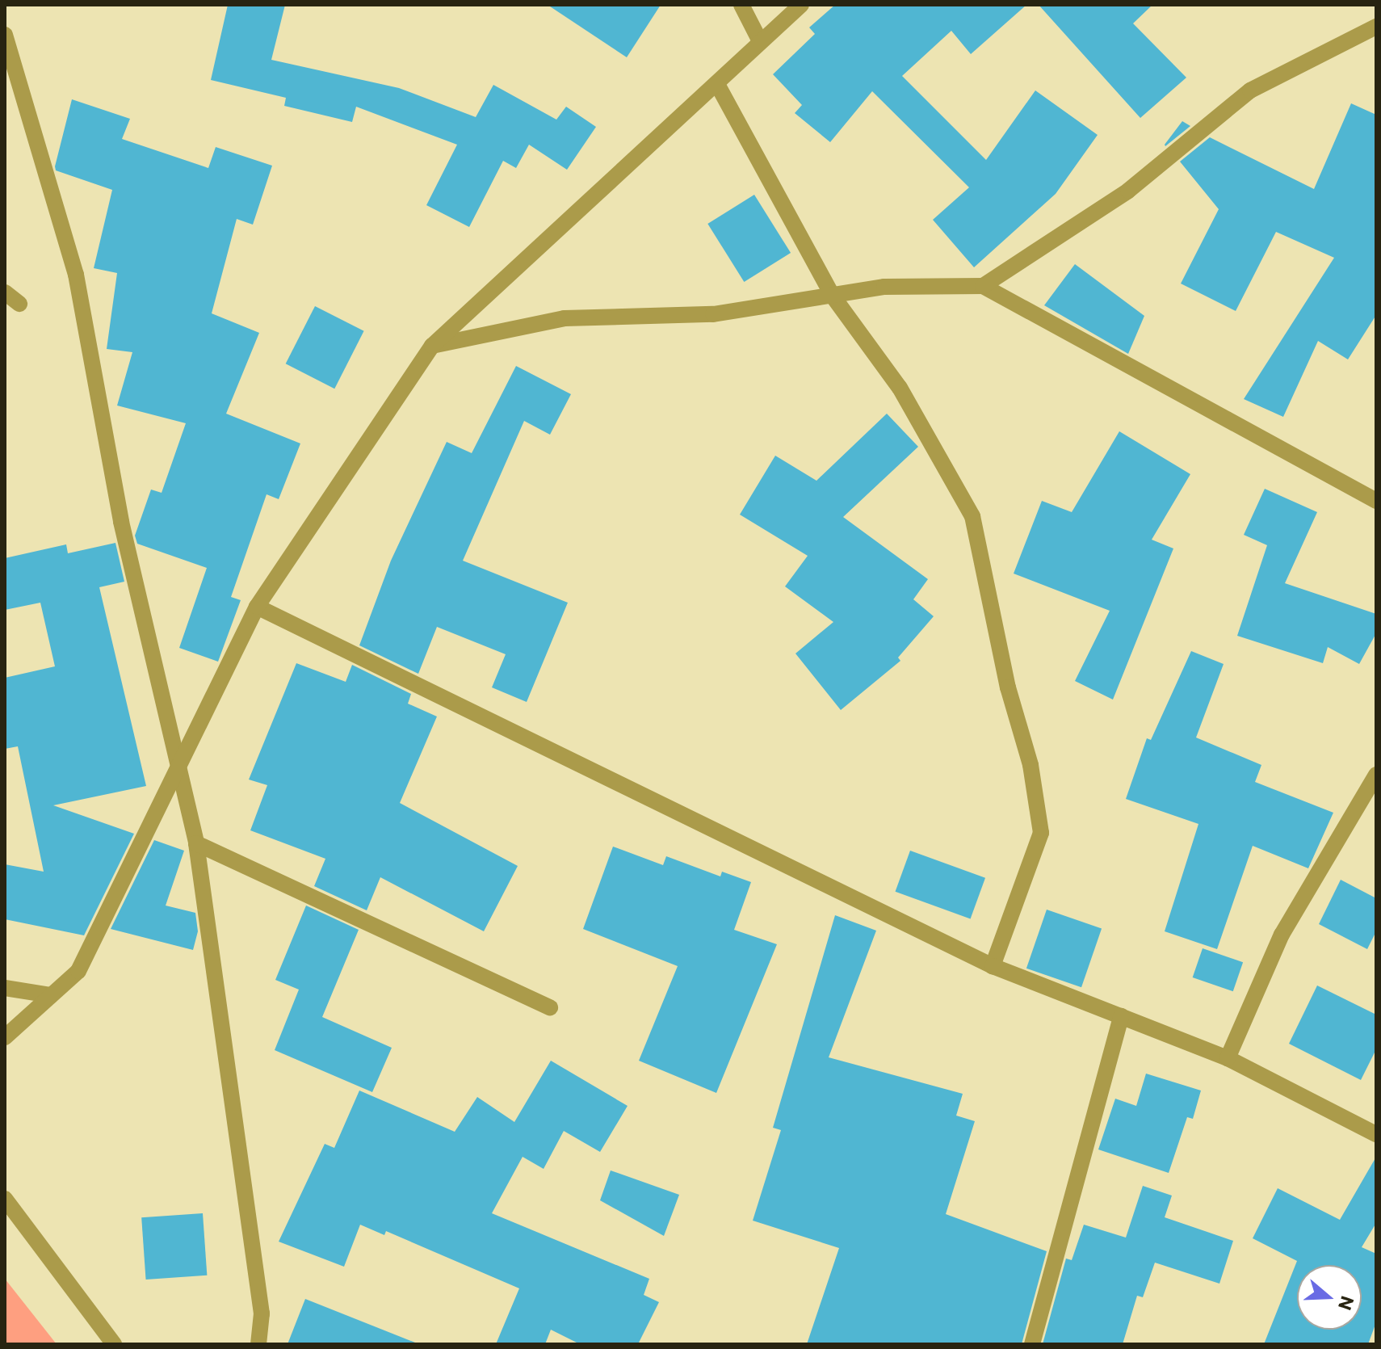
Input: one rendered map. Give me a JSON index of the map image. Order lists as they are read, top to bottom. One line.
{"north":"right"}
